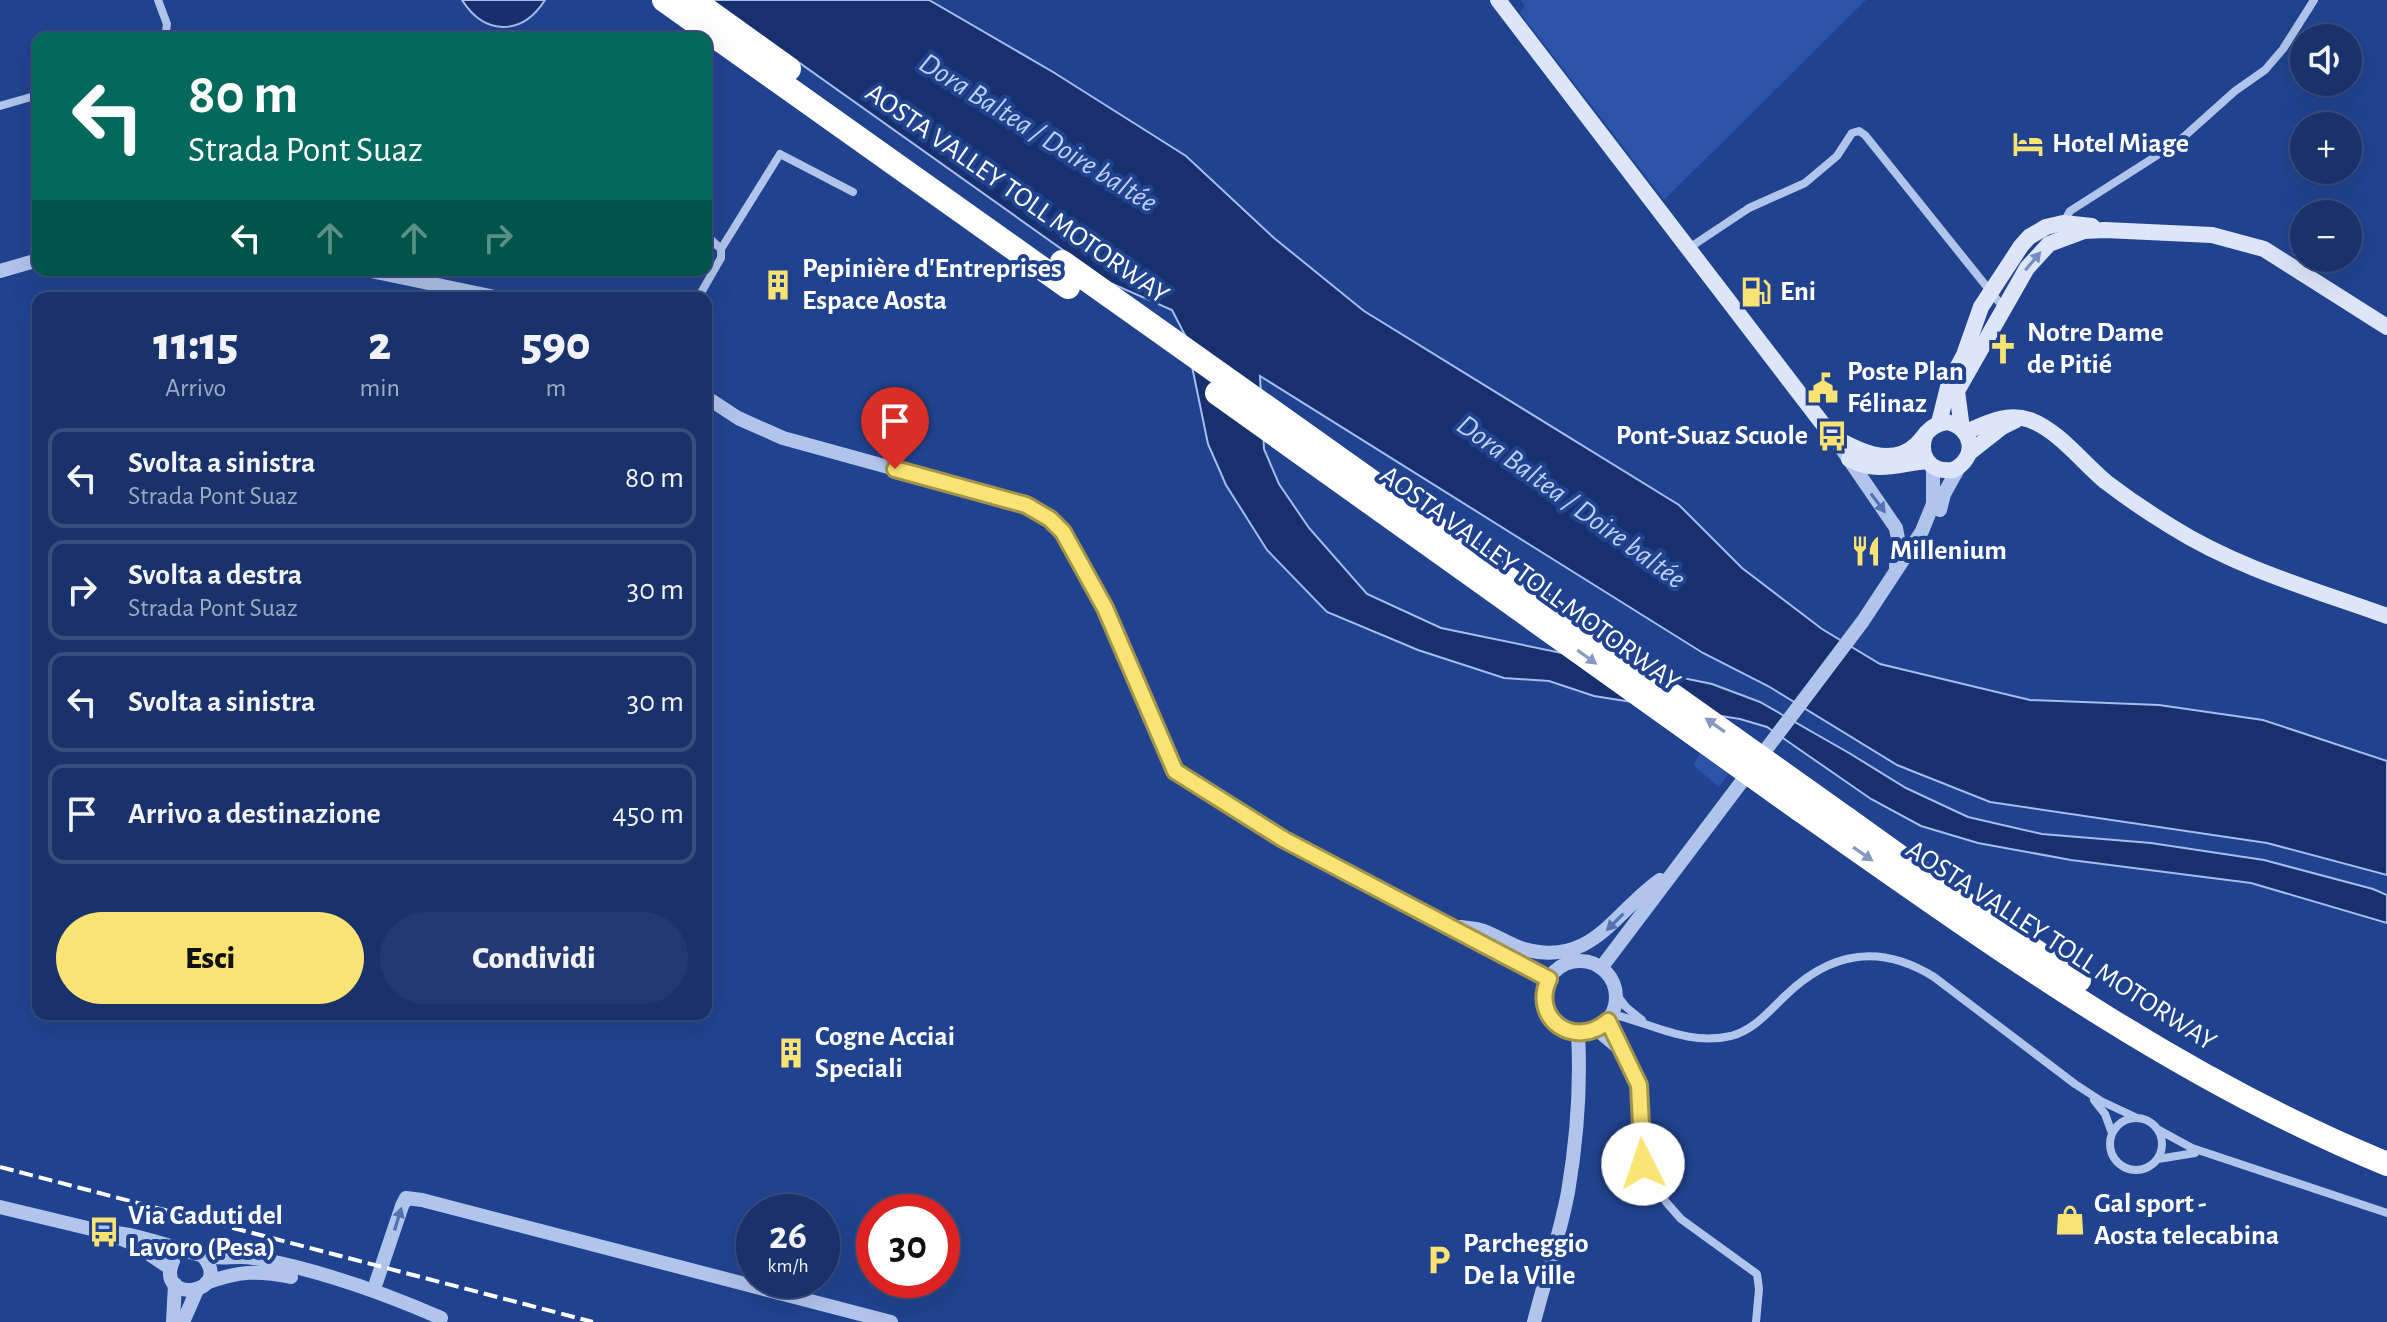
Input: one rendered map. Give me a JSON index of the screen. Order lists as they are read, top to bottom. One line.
{"streets":{"highway":["AOSTA VALLEY TOLL MOTORWAY"]},"water":["Dora Baltea / Doire baltée"],"places":{"hotel":["Hotel Miage"],"building":["Pepinière d'Entreprises Espace Aosta","Cogne Acciai Speciali"],"fuel station":["Eni"],"church":["Notre Dame de Pitié"],"public building":["Poste Plan Félinaz"],"bus stop":["Pont-Suaz Scuole","Via Caduti del Lavoro (Pesa)"],"restaurant":["Millenium"],"shop":["Gal sport - Aosta telecabina"],"parking":["Parcheggio De la Ville"]},"page":{"map_buttons":["+","−"],"turn":["80 m","Strada Pont Suaz"],"eta":["11:15","Arrivo","2","min","590","m"],"list":[{"name":"Svolta a sinistra","note":"Strada Pont Suaz","value":"80 m"},{"name":"Svolta a destra","note":"Strada Pont Suaz","value":"30 m"},{"name":"Svolta a sinistra","value":"30 m"},{"name":"Arrivo a destinazione","value":"450 m"}],"buttons":["Esci","Condividi"],"speed":"26 km/h","limit":"30"}}
